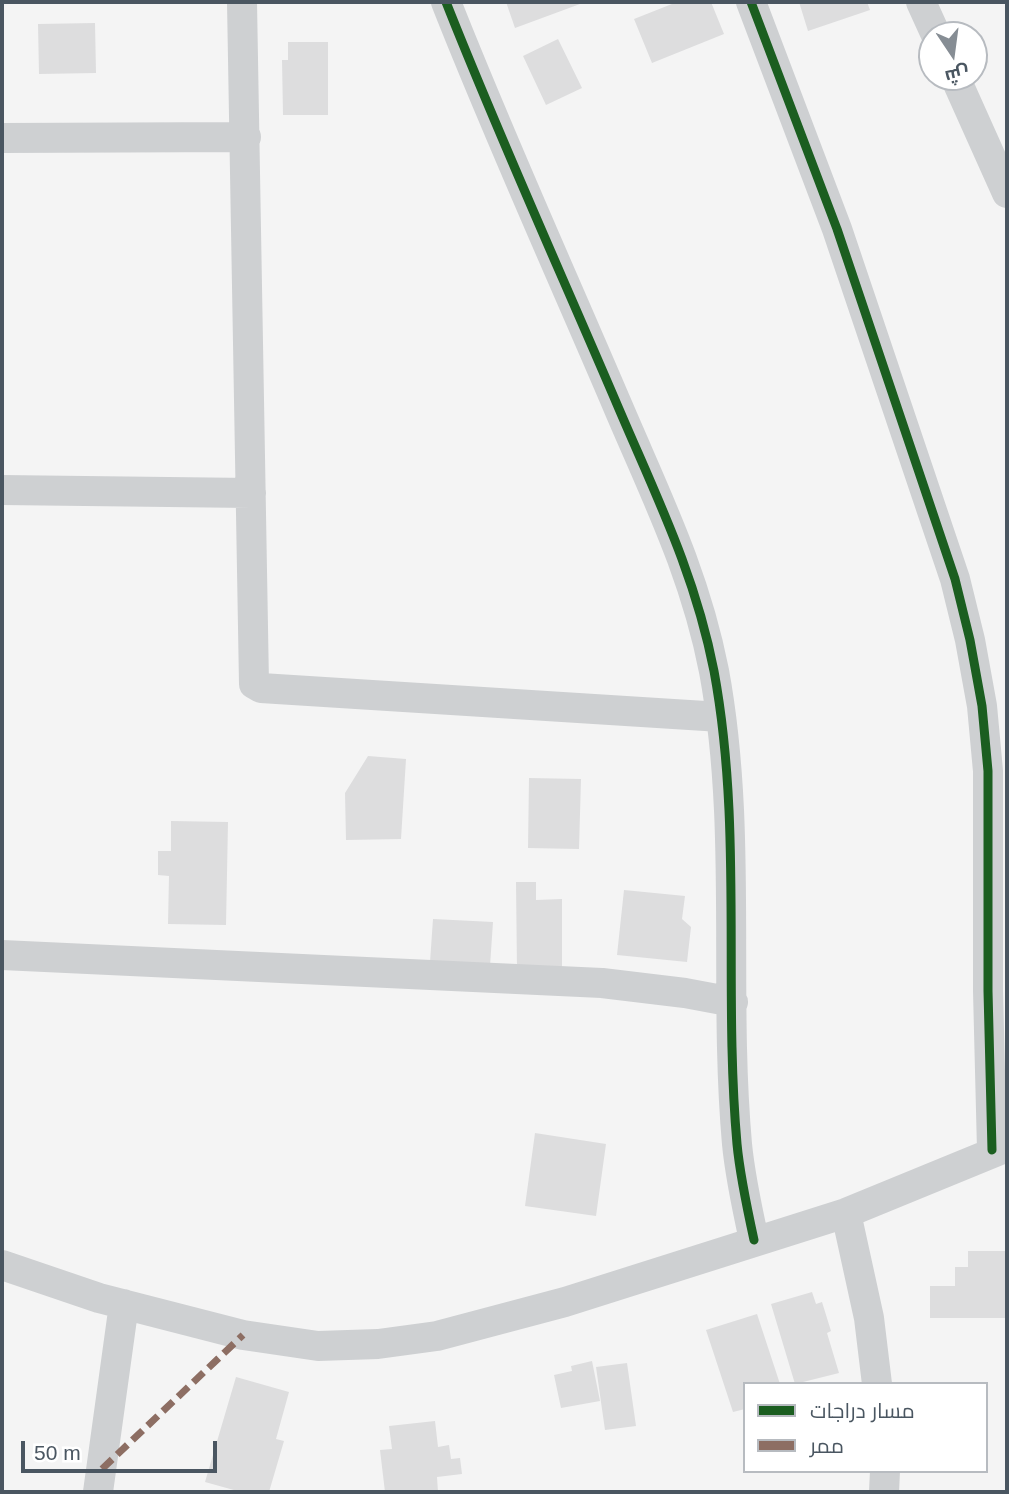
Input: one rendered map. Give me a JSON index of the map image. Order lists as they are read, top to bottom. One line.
{"legend":["مسار دراجات","ممر"],"scale_bar":"50 m","north":"bottom"}
